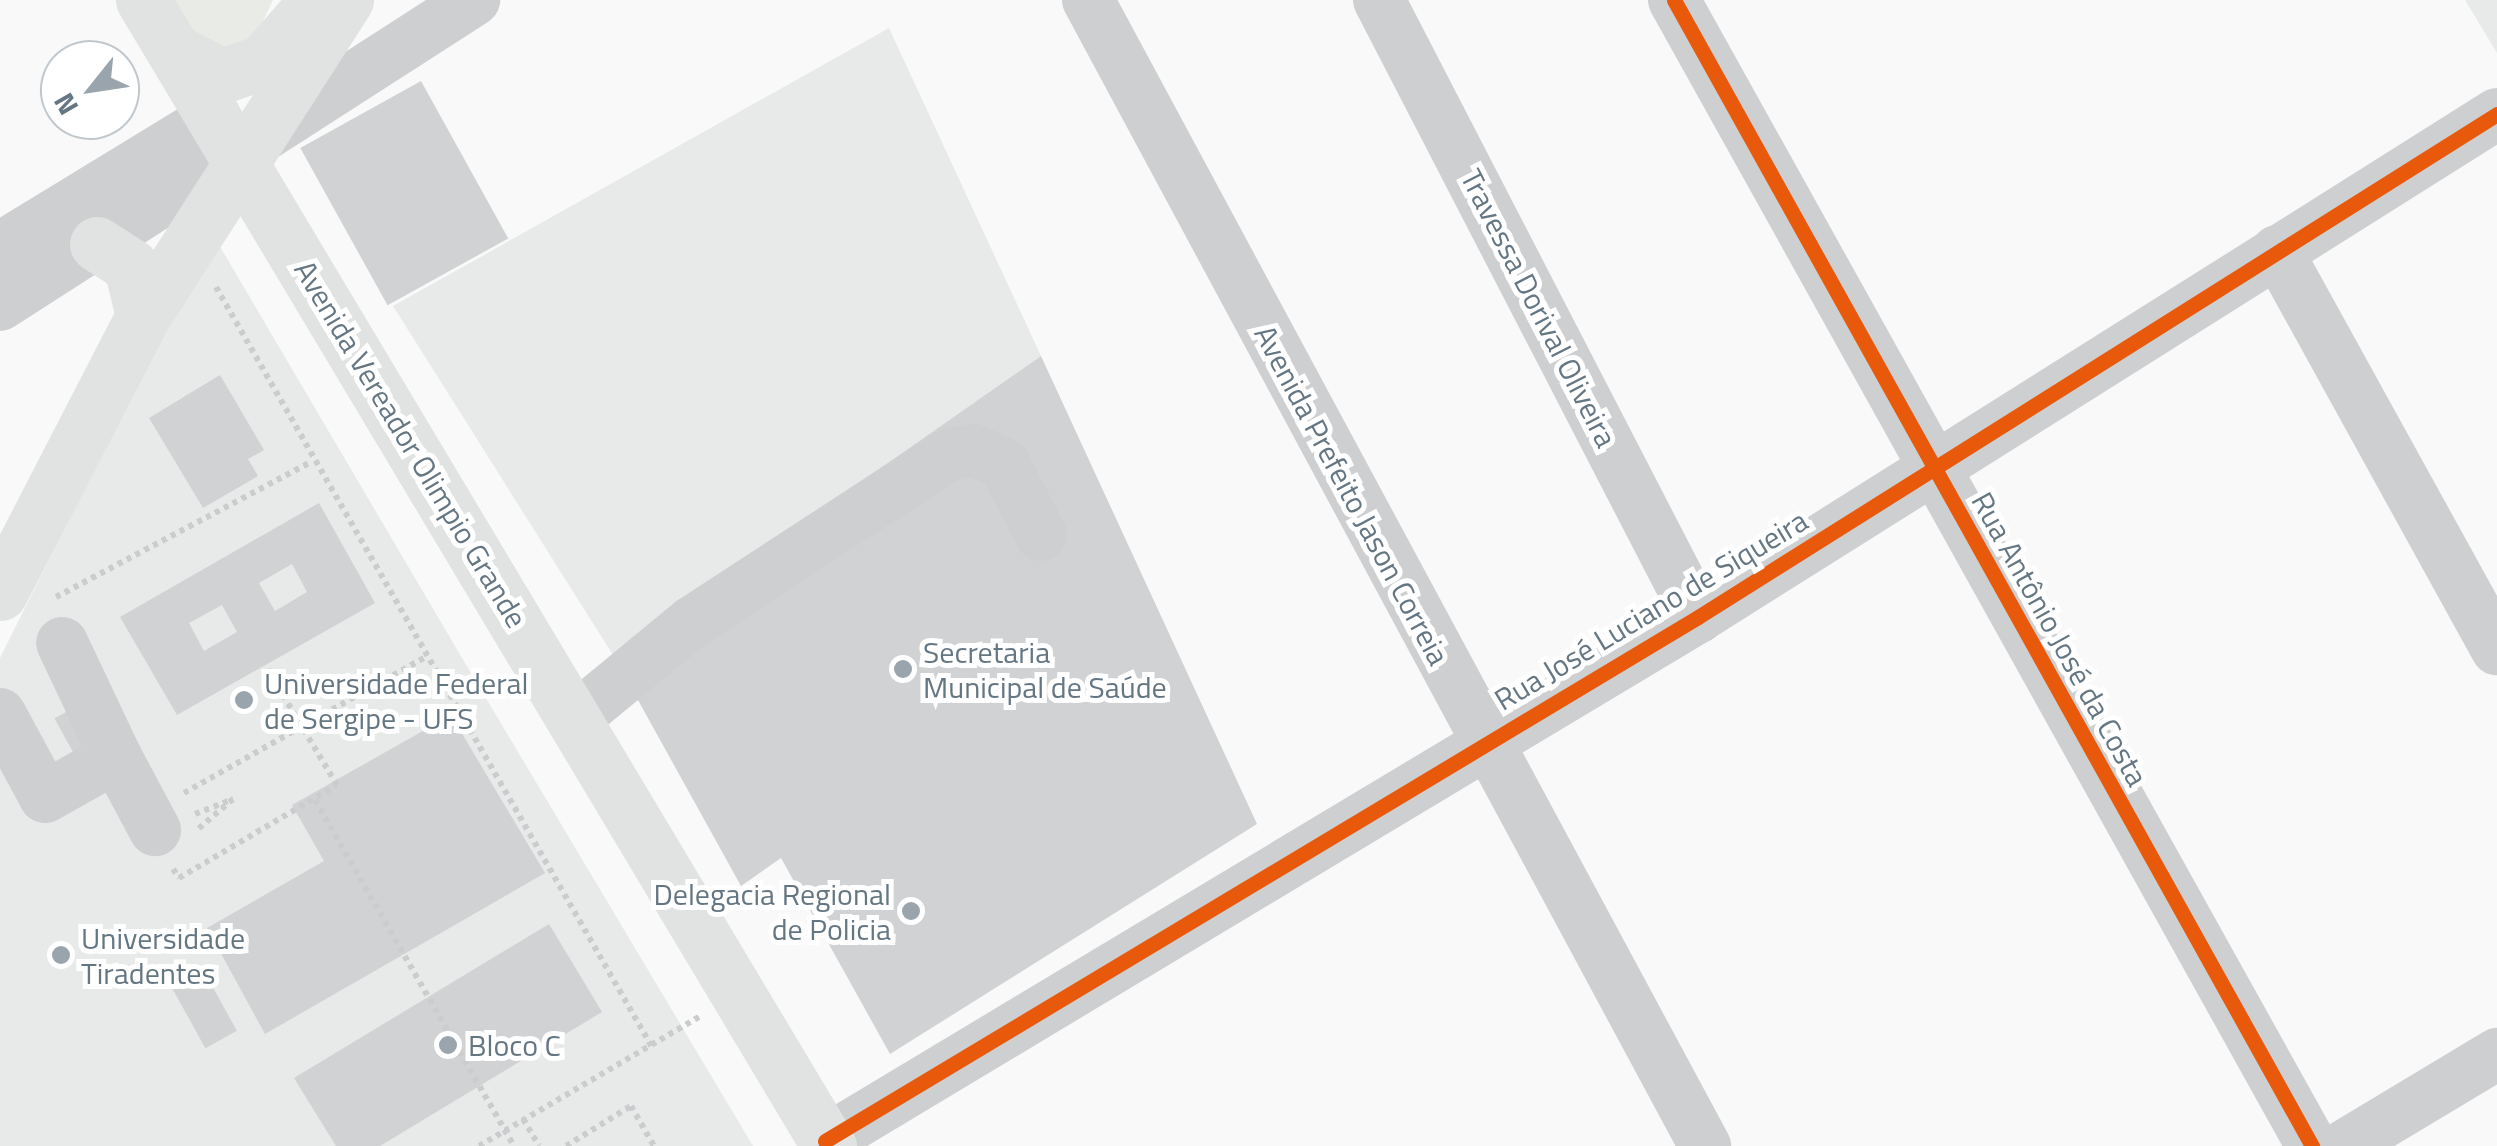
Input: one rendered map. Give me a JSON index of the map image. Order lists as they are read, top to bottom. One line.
{"streets":{"main road":["Avenida Vereador Olimpio Grande"],"street":["Travessa Dorival Oliveira","Avenida Prefeito Jason Correia","Rua José Luciano de Siqueira","Rua Antônio José da Costa"]},"crossings":[["Travessa Dorival Oliveira","Rua José Luciano de Siqueira"],["Avenida Vereador Olimpio Grande","Rua José Luciano de Siqueira"],["Avenida Prefeito Jason Correia","Rua José Luciano de Siqueira"],["Rua José Luciano de Siqueira","Rua Antônio José da Costa"]],"places":["Secretaria Municipal de Saúde","Universidade Federal de Sergipe - UFS","Delegacia Regional de Policia","Universidade Tiradentes","Bloco C"],"north":"bottom left"}
